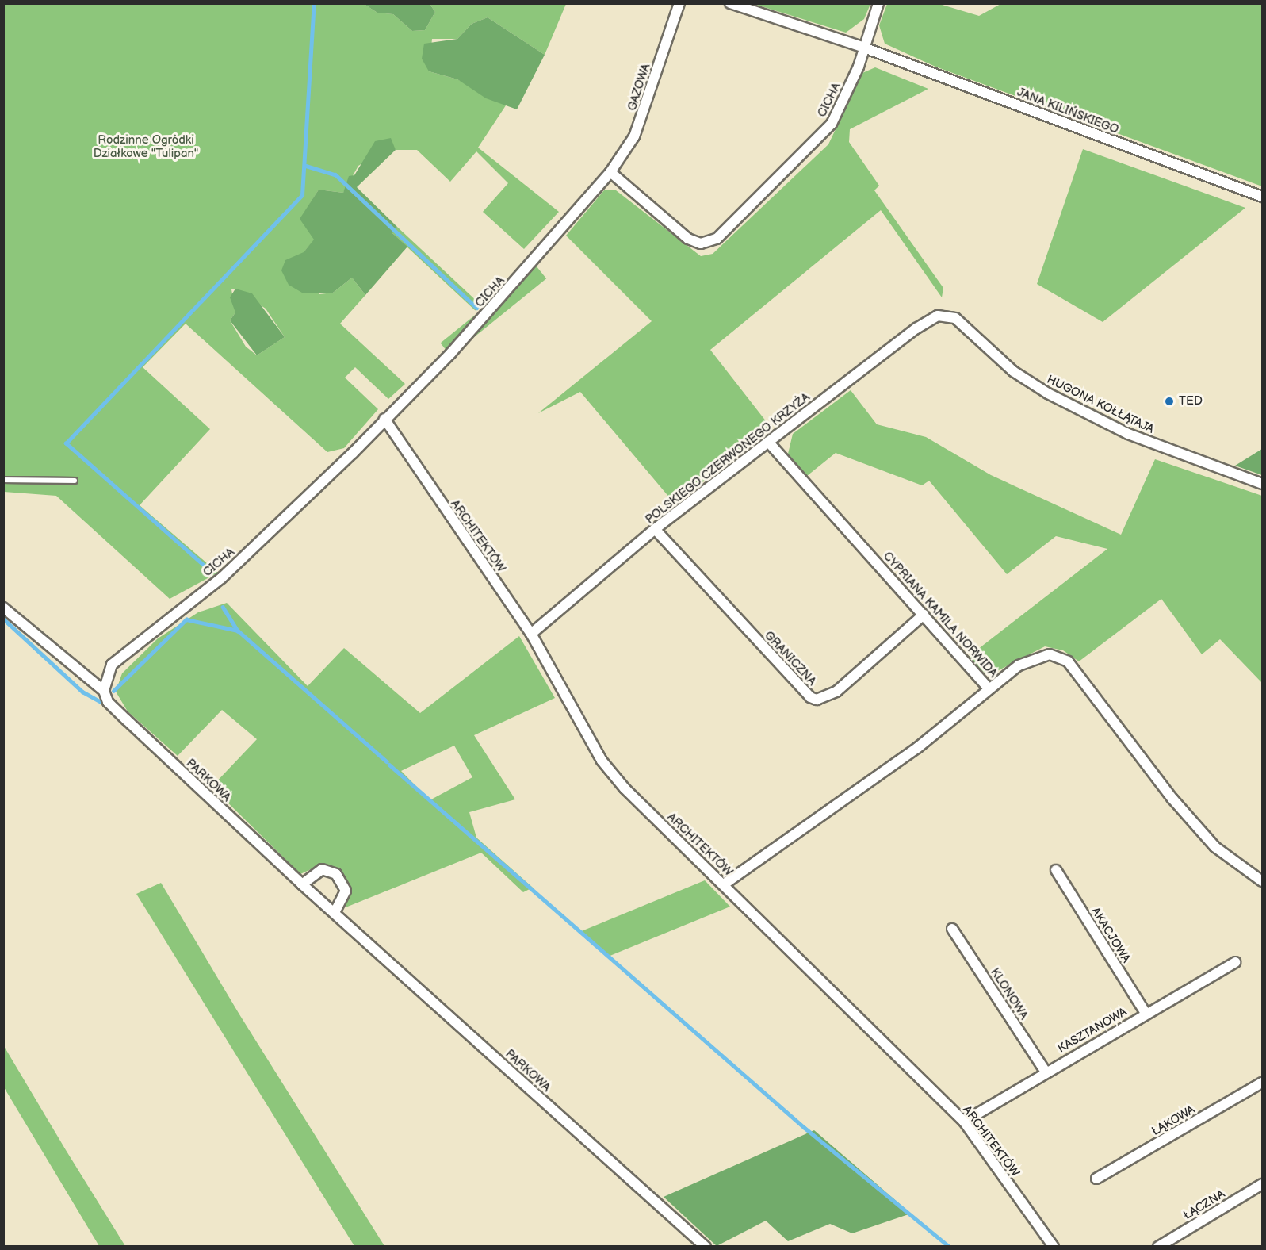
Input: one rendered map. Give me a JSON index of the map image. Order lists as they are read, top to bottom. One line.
{"streets":{"street":["GAZOWA","CICHA","JANA KILIŃSKIEGO","HUGONA KOŁŁĄTAJA","POLSKIEGO CZERWONEGO KRZYŻA","ARCHITEKTÓW","CYPRIANA KAMILA NORWIDA","GRANICZNA","PARKOWA","AKACJOWA","KLONOWA","KASZTANOWA","ŁĄKOWA","ŁĄCZNA"]},"crossings":[["GAZOWA","CICHA"],["CICHA","JANA KILIŃSKIEGO"],["CICHA","ARCHITEKTÓW"],["CICHA","PARKOWA"],["HUGONA KOŁŁĄTAJA","POLSKIEGO CZERWONEGO KRZYŻA"],["POLSKIEGO CZERWONEGO KRZYŻA","ARCHITEKTÓW"],["POLSKIEGO CZERWONEGO KRZYŻA","CYPRIANA KAMILA NORWIDA"],["POLSKIEGO CZERWONEGO KRZYŻA","GRANICZNA"],["ARCHITEKTÓW","KASZTANOWA"],["CYPRIANA KAMILA NORWIDA","GRANICZNA"],["AKACJOWA","KASZTANOWA"],["KLONOWA","KASZTANOWA"]],"parks":["Rodzinne Ogródki Działkowe \"Tulipan\""],"places":["TED"]}
